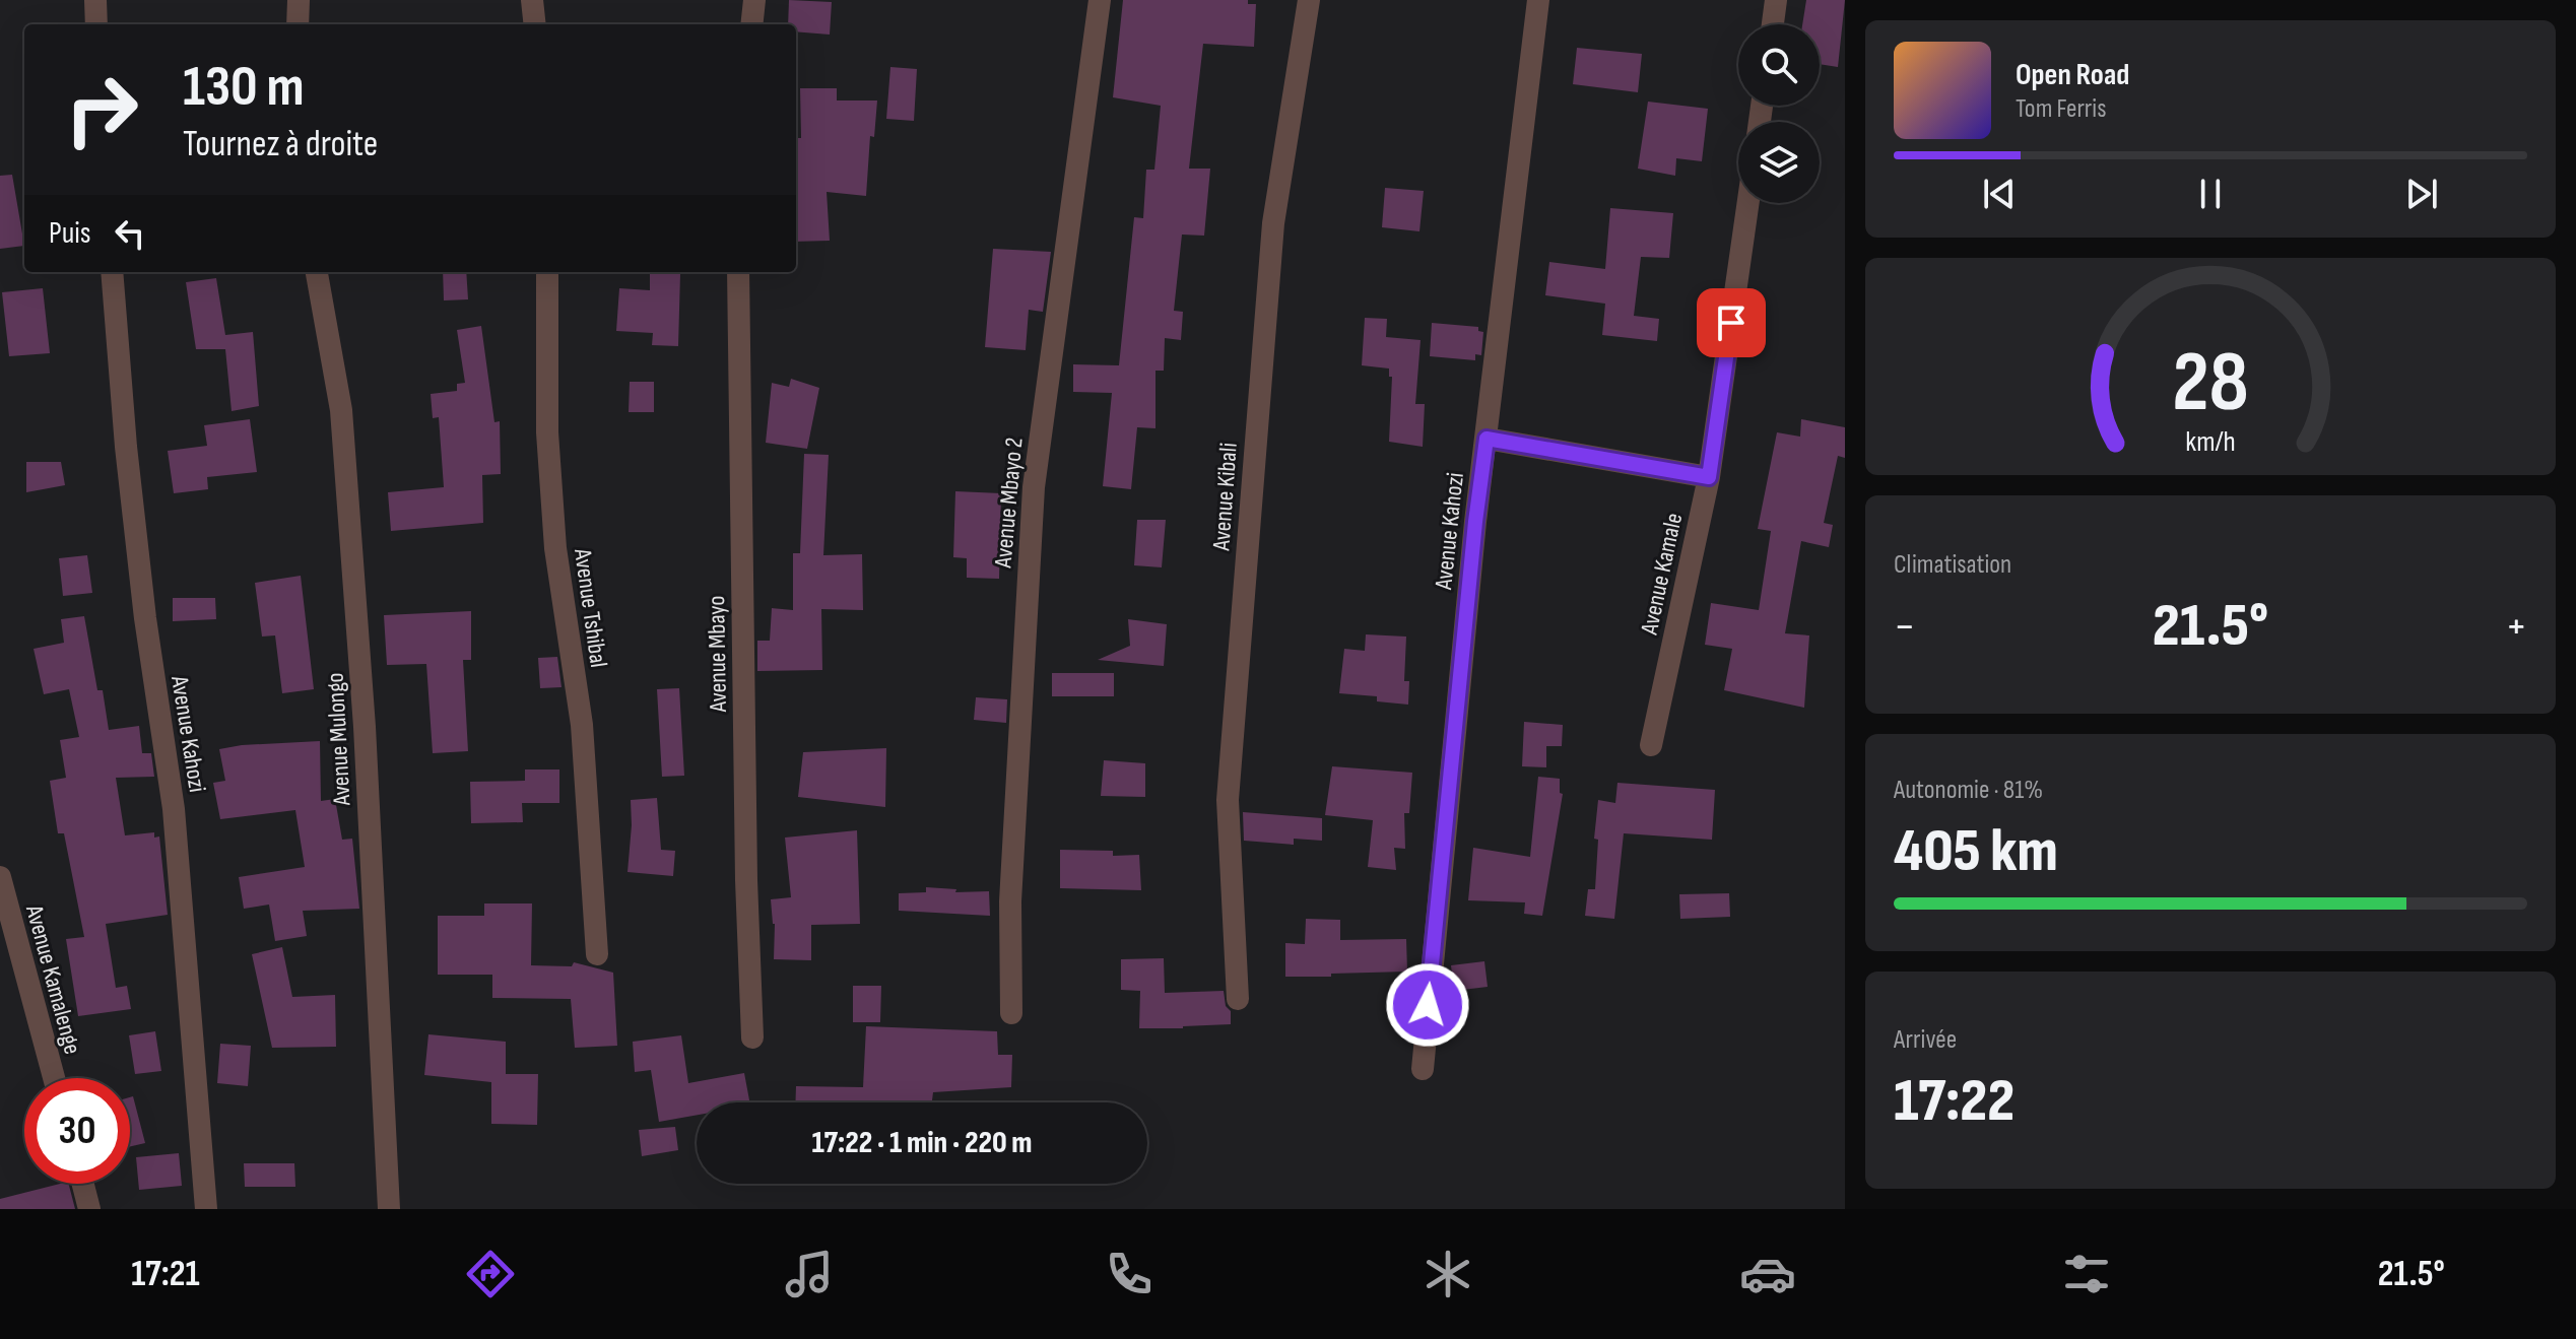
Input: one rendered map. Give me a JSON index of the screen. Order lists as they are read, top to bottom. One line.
{"streets":{"street":["Avenue Kibali","Avenue Mbayo 2","Avenue Kahozi","Avenue Kamale","Avenue Tshibal","Avenue Mbayo","Avenue Mulongo","Avenue Kamalenge"]},"page":{"turn":["130 m","Tournez à droite"],"song":["Open Road","Tom Ferris"],"then":"Puis","tile":["Climatisation",["Autonomie · 81%","405 km"],["Arrivée","17:22"]],"heat":["−","21.5°","+"],"limit":"30","trip":"17:22 · 1 min · 220 m","tabs":["17:21","21.5°"],"gauge":["28","km/h"]}}
